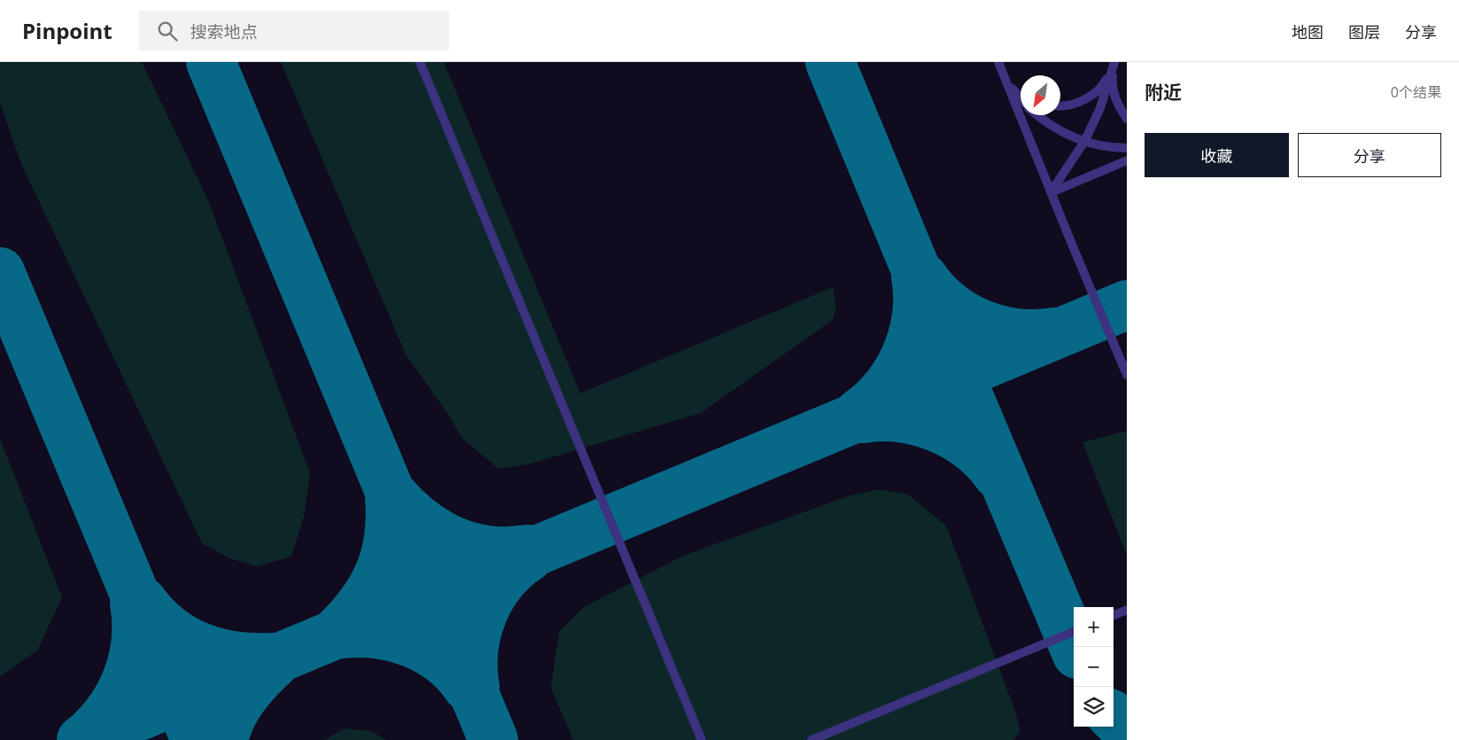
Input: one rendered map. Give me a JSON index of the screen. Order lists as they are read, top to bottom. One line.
{"north":"bottom left","page":{"header":"Pinpoint","search":"搜索地点","nav":["地图","图层","分享"],"heading":["附近","0个结果"],"buttons":["收藏","分享"],"map_buttons":["+","−"]}}
